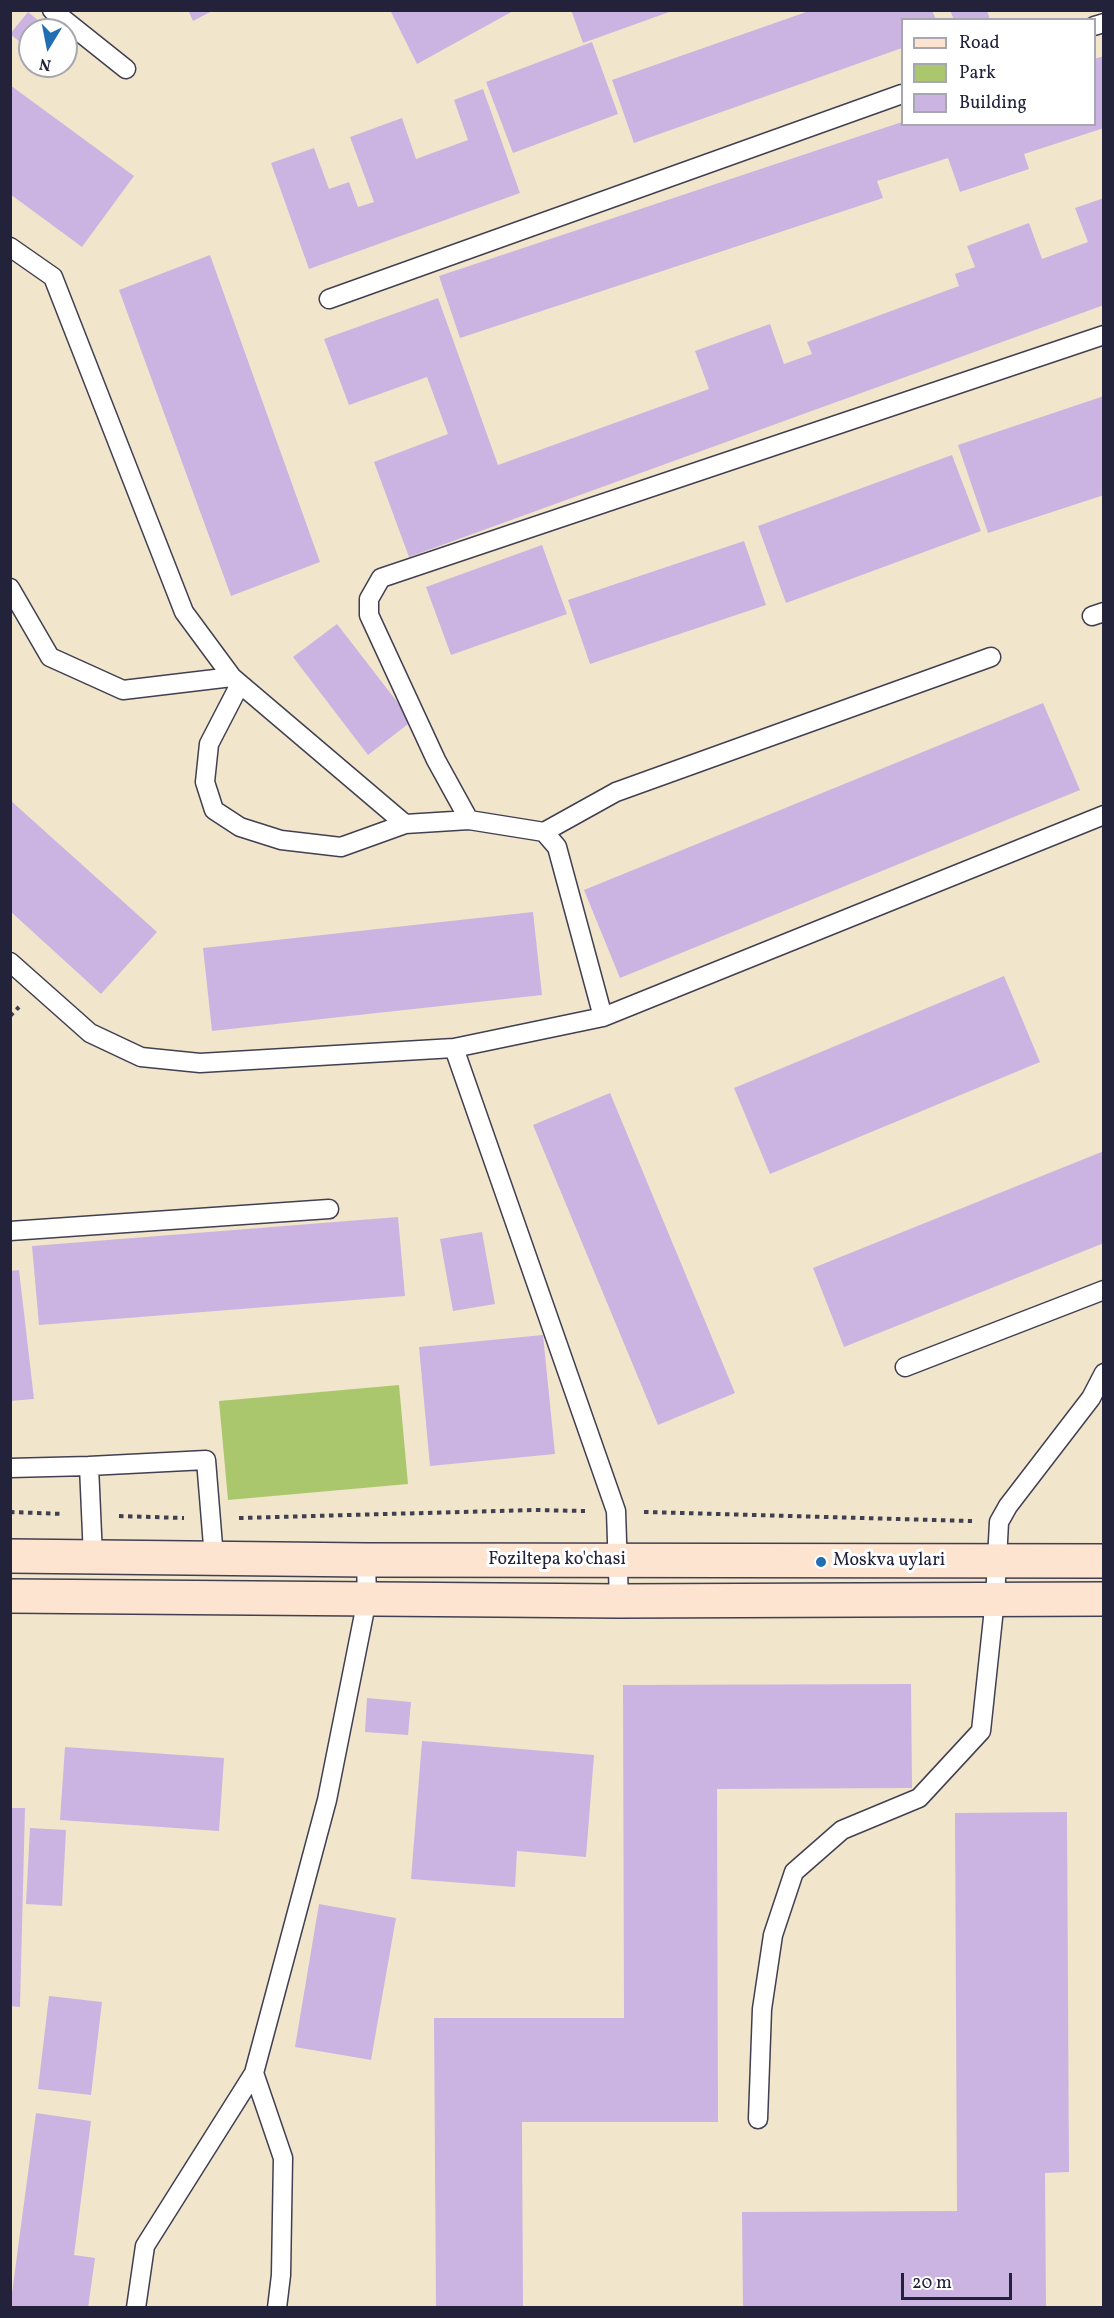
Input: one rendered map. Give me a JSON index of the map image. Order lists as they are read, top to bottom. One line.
{"streets":{"main road":["Foziltepa ko'chasi"]},"places":["Moskva uylari"],"legend":["Road","Park","Building"],"scale_bar":"20 m","north":"bottom"}
